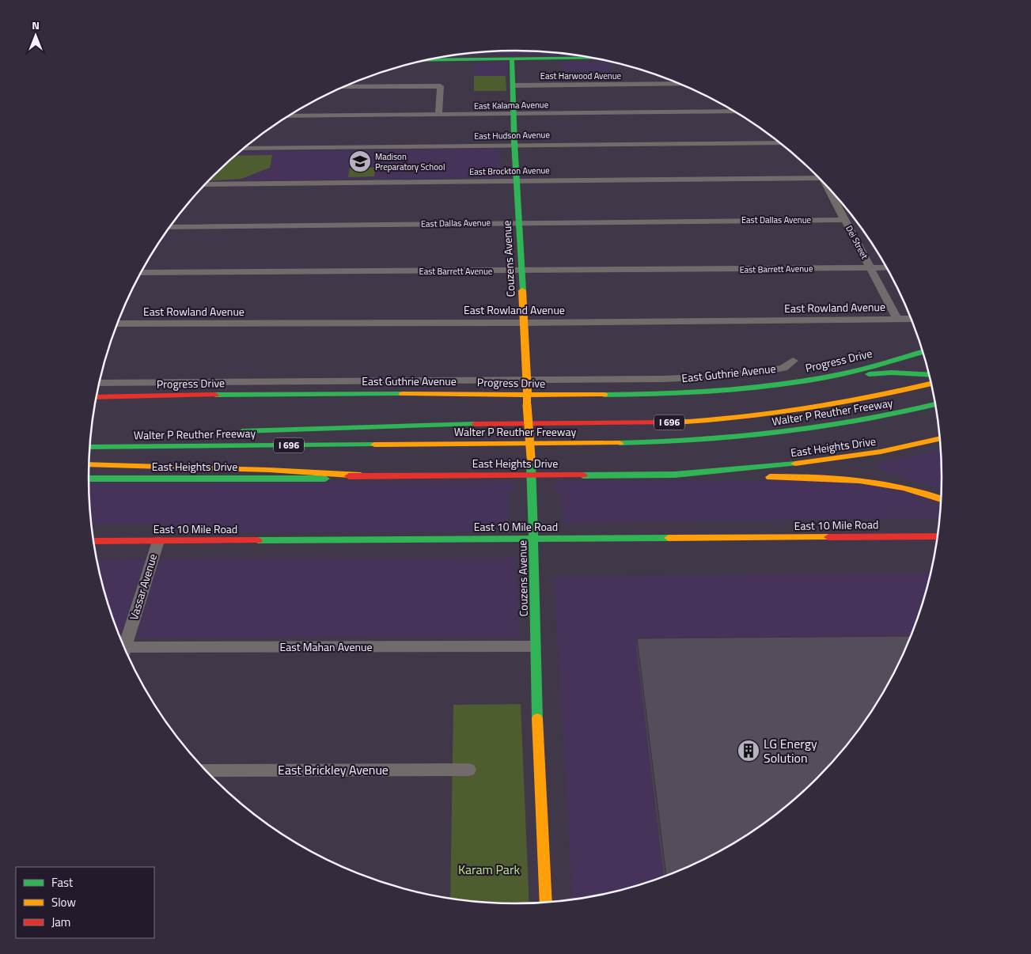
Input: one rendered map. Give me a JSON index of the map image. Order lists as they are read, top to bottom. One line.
{"streets":{"main road":["Couzens Avenue","Progress Drive","Walter P Reuther Freeway","I 696","East Heights Drive","East 10 Mile Road"],"street":["East Harwood Avenue","East Kalama Avenue","East Hudson Avenue","East Brockton Avenue","East Dallas Avenue","Dei Street","East Barrett Avenue","East Rowland Avenue","East Guthrie Avenue","Vassar Avenue","East Mahan Avenue","East Brickley Avenue"]},"crossings":[["East Harwood Avenue","Couzens Avenue"],["East Kalama Avenue","Couzens Avenue"],["East Hudson Avenue","Couzens Avenue"],["East Brockton Avenue","Couzens Avenue"],["East Dallas Avenue","Dei Street"],["East Dallas Avenue","Couzens Avenue"],["Dei Street","East Barrett Avenue"],["Dei Street","East Rowland Avenue"],["Couzens Avenue","East Barrett Avenue"],["Couzens Avenue","East Rowland Avenue"],["Couzens Avenue","Progress Drive"],["Couzens Avenue","East Guthrie Avenue"],["Couzens Avenue","East Heights Drive"],["Couzens Avenue","East 10 Mile Road"],["Couzens Avenue","East Mahan Avenue"],["East 10 Mile Road","Vassar Avenue"]],"parks":["Karam Park"],"places":{"school or university":["Madison Preparatory School"],"building":["LG Energy Solution"]},"legend":["Fast","Slow","Jam"],"north":"top"}
